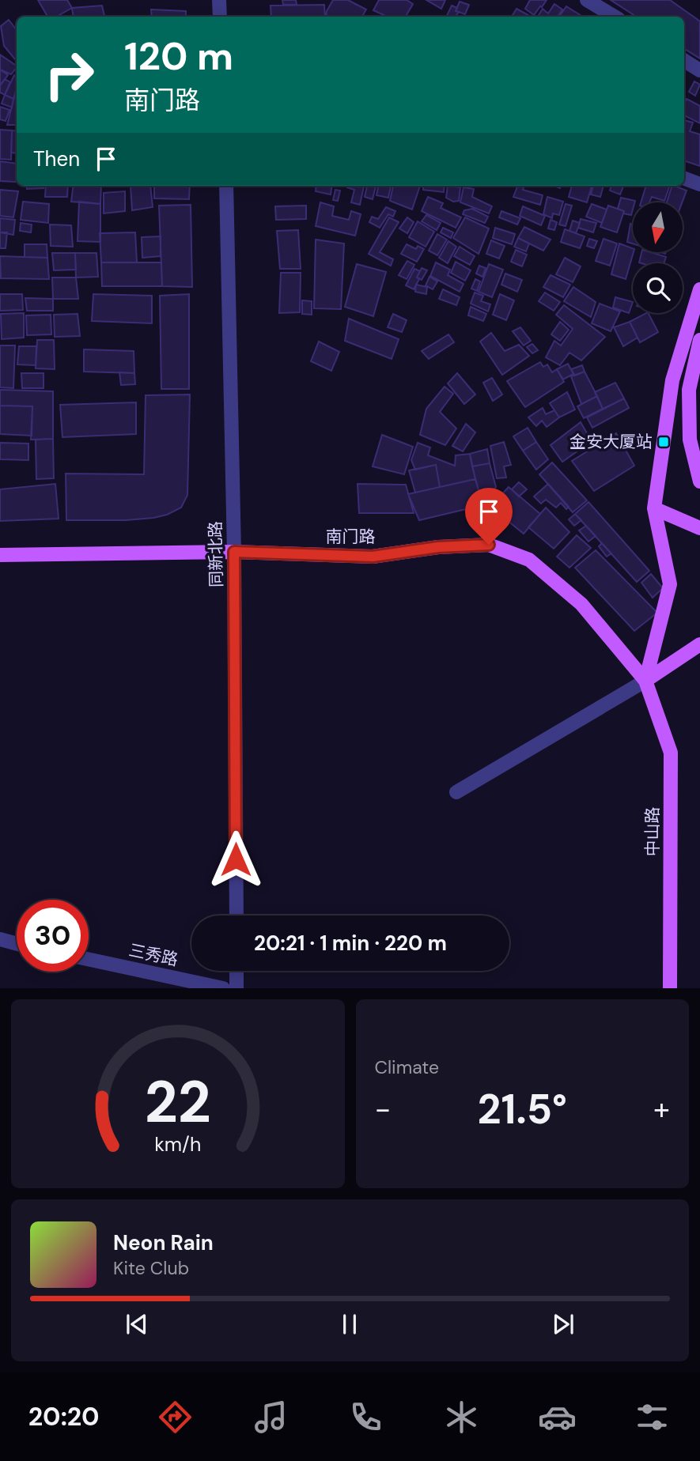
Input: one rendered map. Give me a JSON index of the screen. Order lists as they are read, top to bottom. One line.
{"streets":{"main road":["南门路","中山路"],"street":["同新北路","三秀路"]},"crossings":[["南门路","同新北路"],["南门路","中山路"]],"places":{"transit":["金安大厦站"]},"north":"bottom","page":{"turn":["120 m","南门路"],"then":"Then","limit":"30","trip":"20:21 · 1 min · 220 m","tile":"Climate","heat":["−","21.5°","+"],"song":["Neon Rain","Kite Club"],"tabs":"20:20","gauge":["22","km/h"]}}
